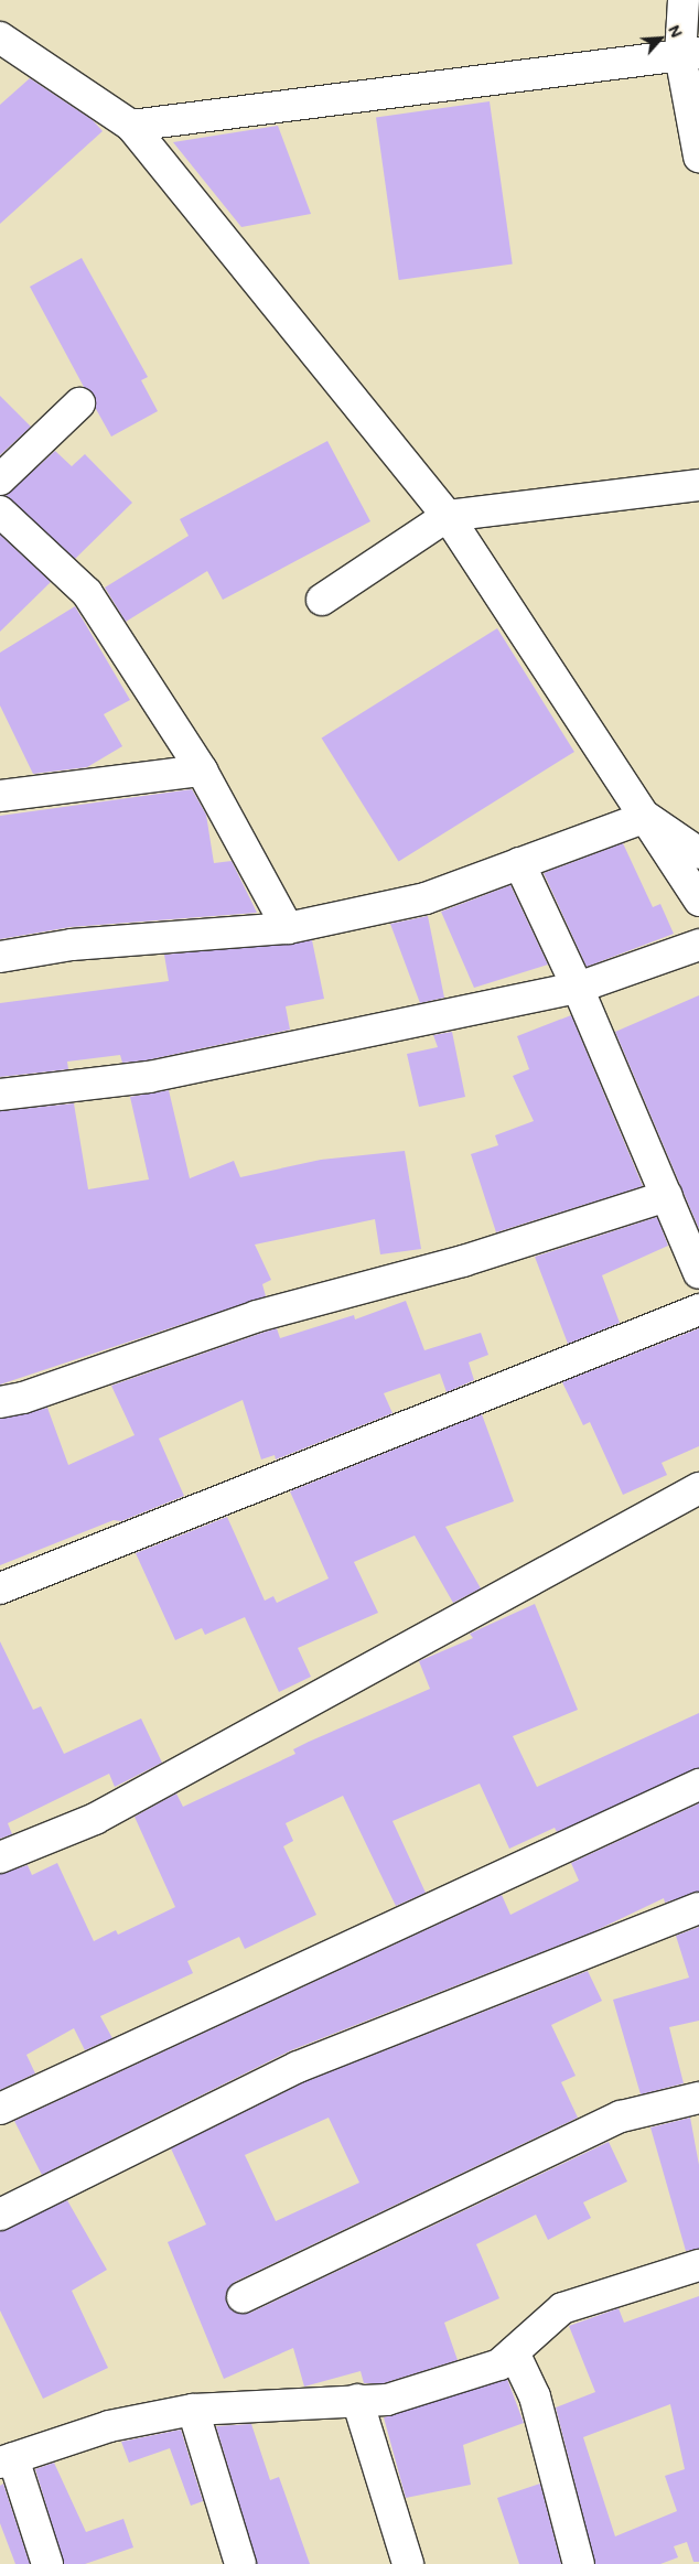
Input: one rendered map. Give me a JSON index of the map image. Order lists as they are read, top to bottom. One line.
{"north":"top right"}
